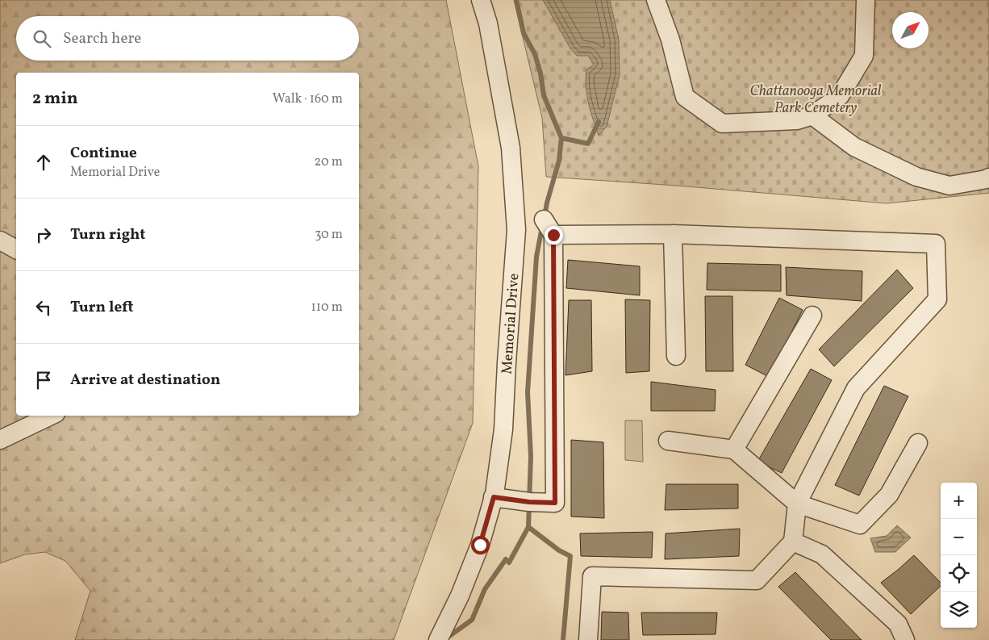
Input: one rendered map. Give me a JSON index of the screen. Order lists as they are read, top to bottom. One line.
{"streets":{"street":["Memorial Drive"]},"parks":["Chattanooga Memorial Park Cemetery"],"north":"top right","page":{"search":"Search here","heading":["2 min","Walk · 160 m"],"list":[["Continue","Memorial Drive","20 m"],["Turn right","30 m"],["Turn left","110 m"],"Arrive at destination"],"map_buttons":["+","−"]}}
